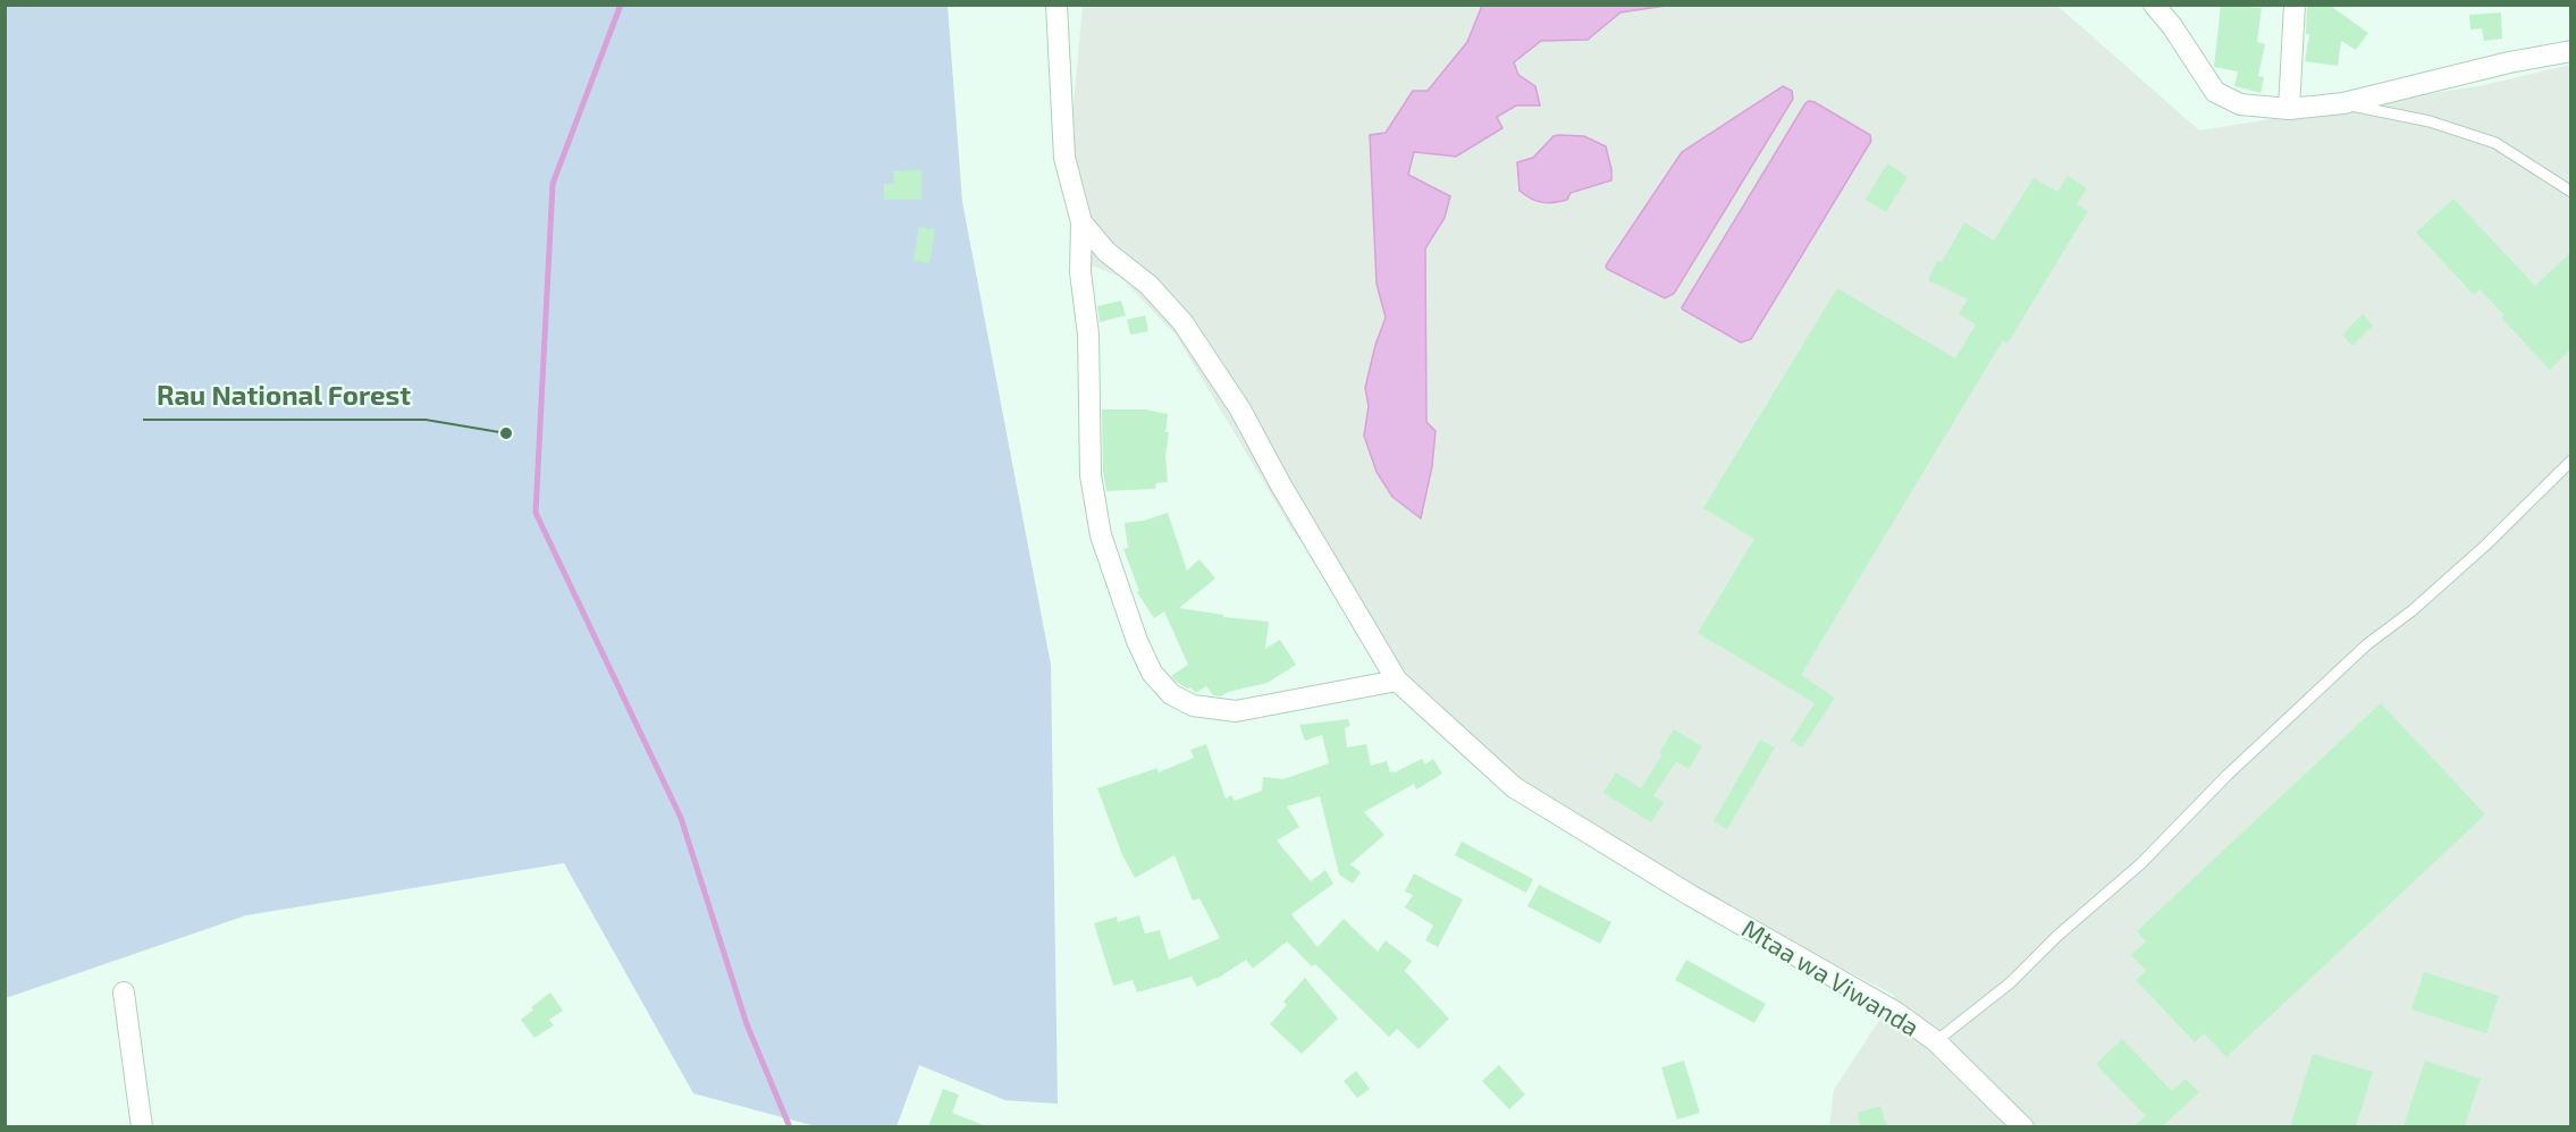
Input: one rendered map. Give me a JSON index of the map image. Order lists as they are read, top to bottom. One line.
{"streets":{"street":["Mtaa wa Viwanda"]},"places":["Rau National Forest"]}
